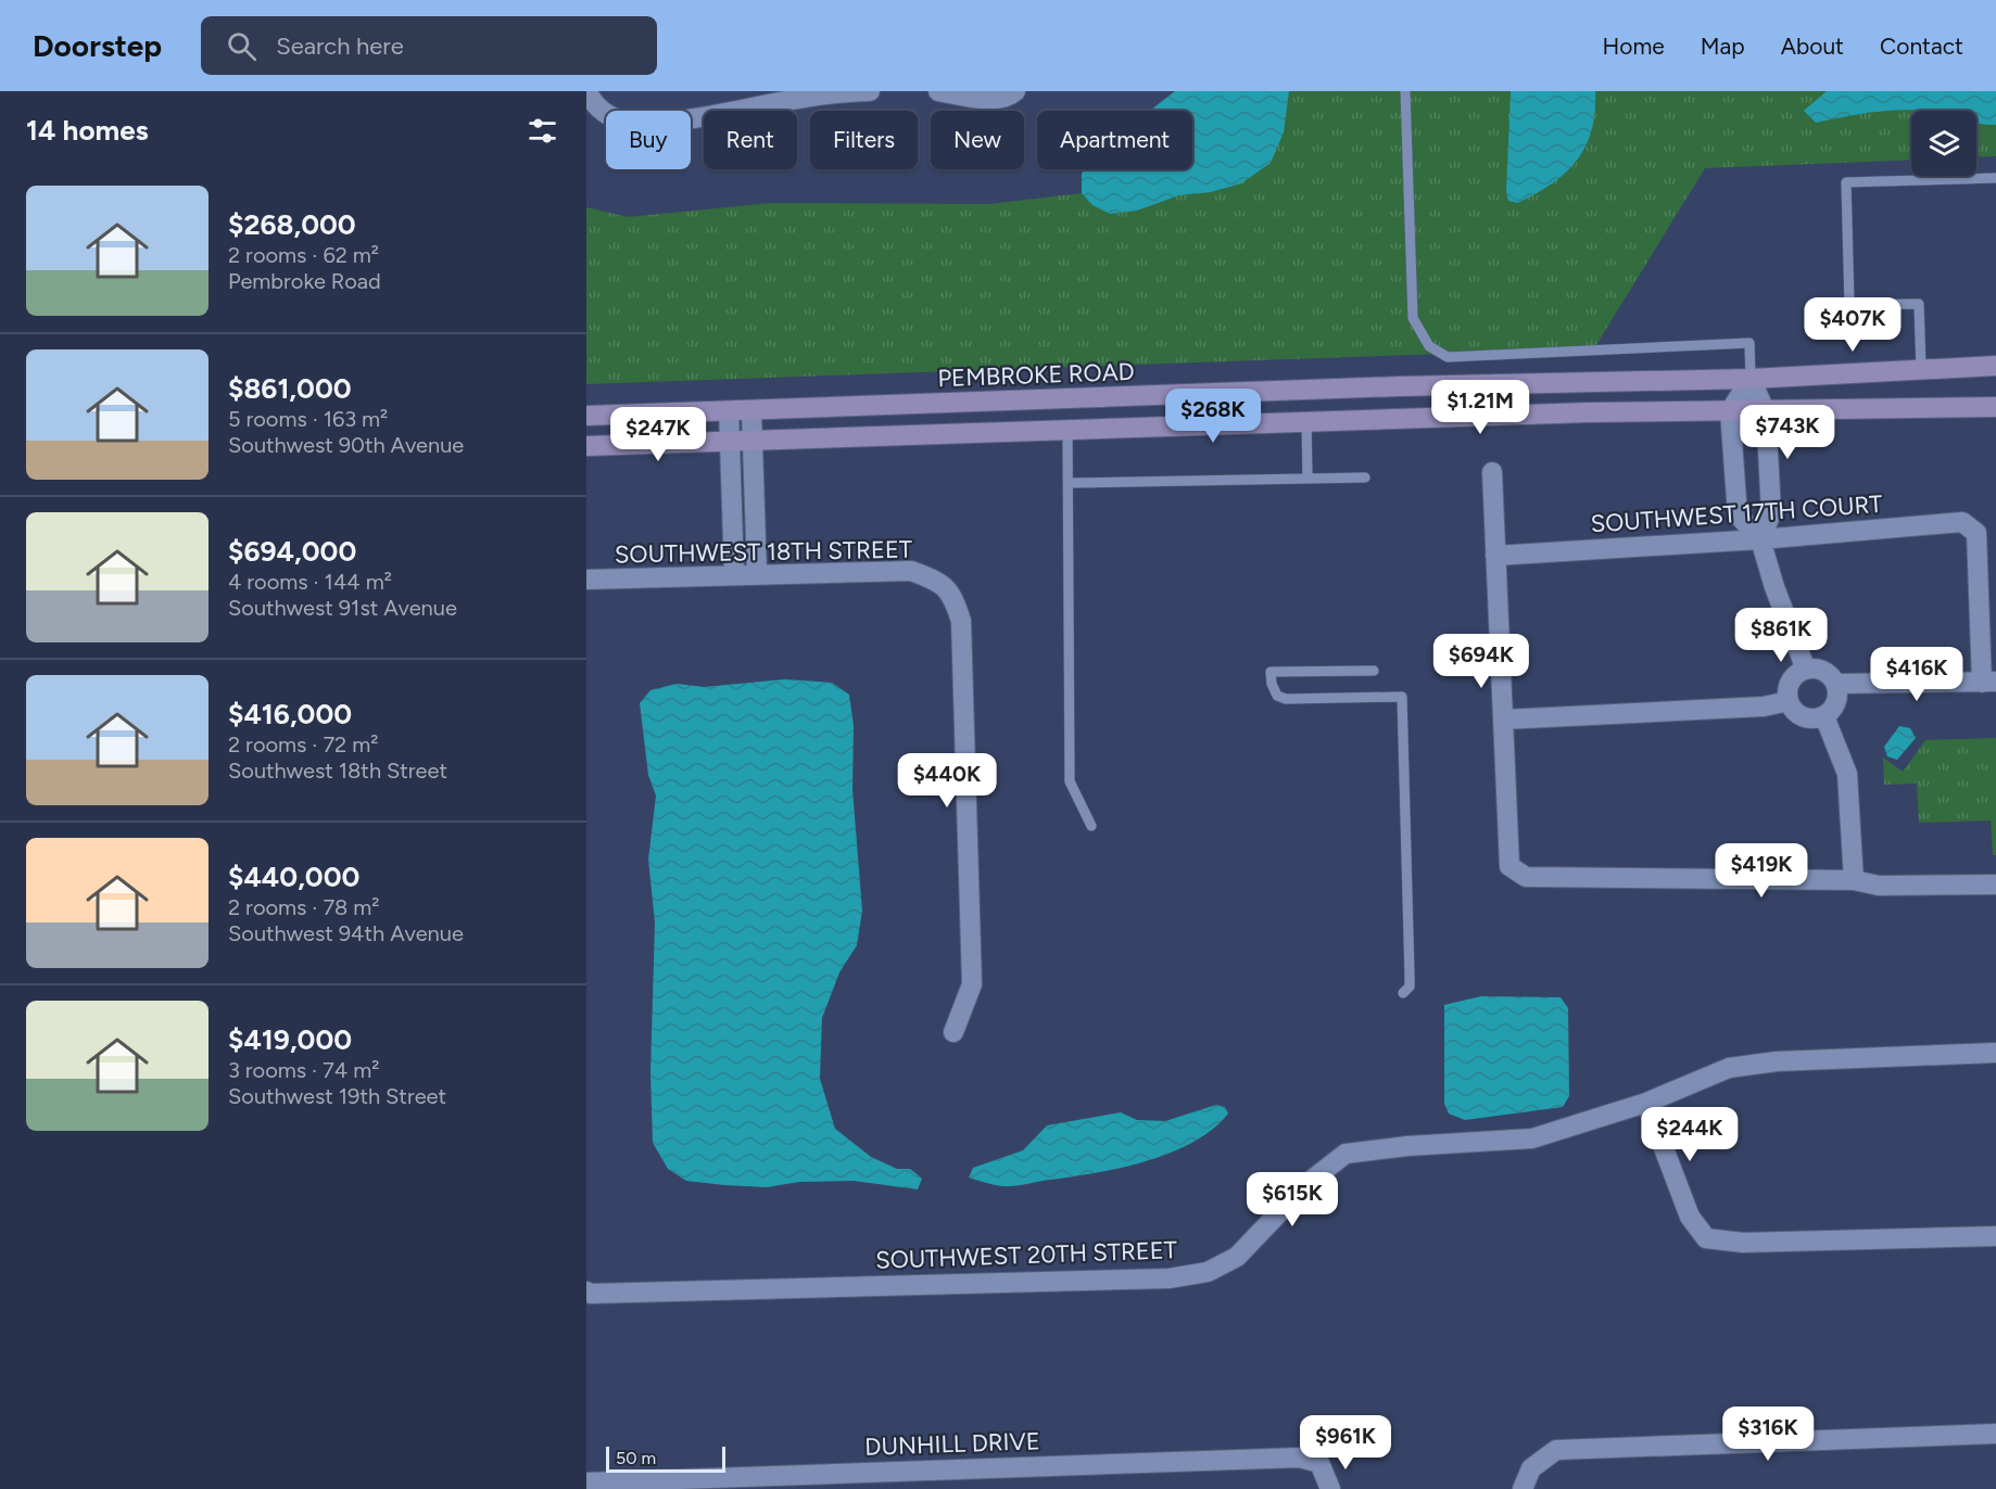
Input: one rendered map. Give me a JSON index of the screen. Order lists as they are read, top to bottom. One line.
{"streets":{"main road":["PEMBROKE ROAD"],"street":["SOUTHWEST 17TH COURT","SOUTHWEST 18TH STREET","SOUTHWEST 20TH STREET","DUNHILL DRIVE"]},"scale_bar":"50 m","page":{"header":"Doorstep","search":"Search here","nav":["Home","Map","About","Contact"],"heading":"14 homes","chip":["Buy","Rent","Filters","New","Apartment"],"list":[{"name":"$268,000","note":"2 rooms · 62 m² · Pembroke Road"},{"name":"$861,000","note":"5 rooms · 163 m² · Southwest 90th Avenue"},{"name":"$694,000","note":"4 rooms · 144 m² · Southwest 91st Avenue"},{"name":"$416,000","note":"2 rooms · 72 m² · Southwest 18th Street"},{"name":"$440,000","note":"2 rooms · 78 m² · Southwest 94th Avenue"},{"name":"$419,000","note":"3 rooms · 74 m² · Southwest 19th Street"}],"price":["$407K","$1.21M","$268K","$743K","$247K","$861K","$694K","$416K","$440K","$419K","$244K","$615K","$316K","$961K"],"scale":"50 m"}}
